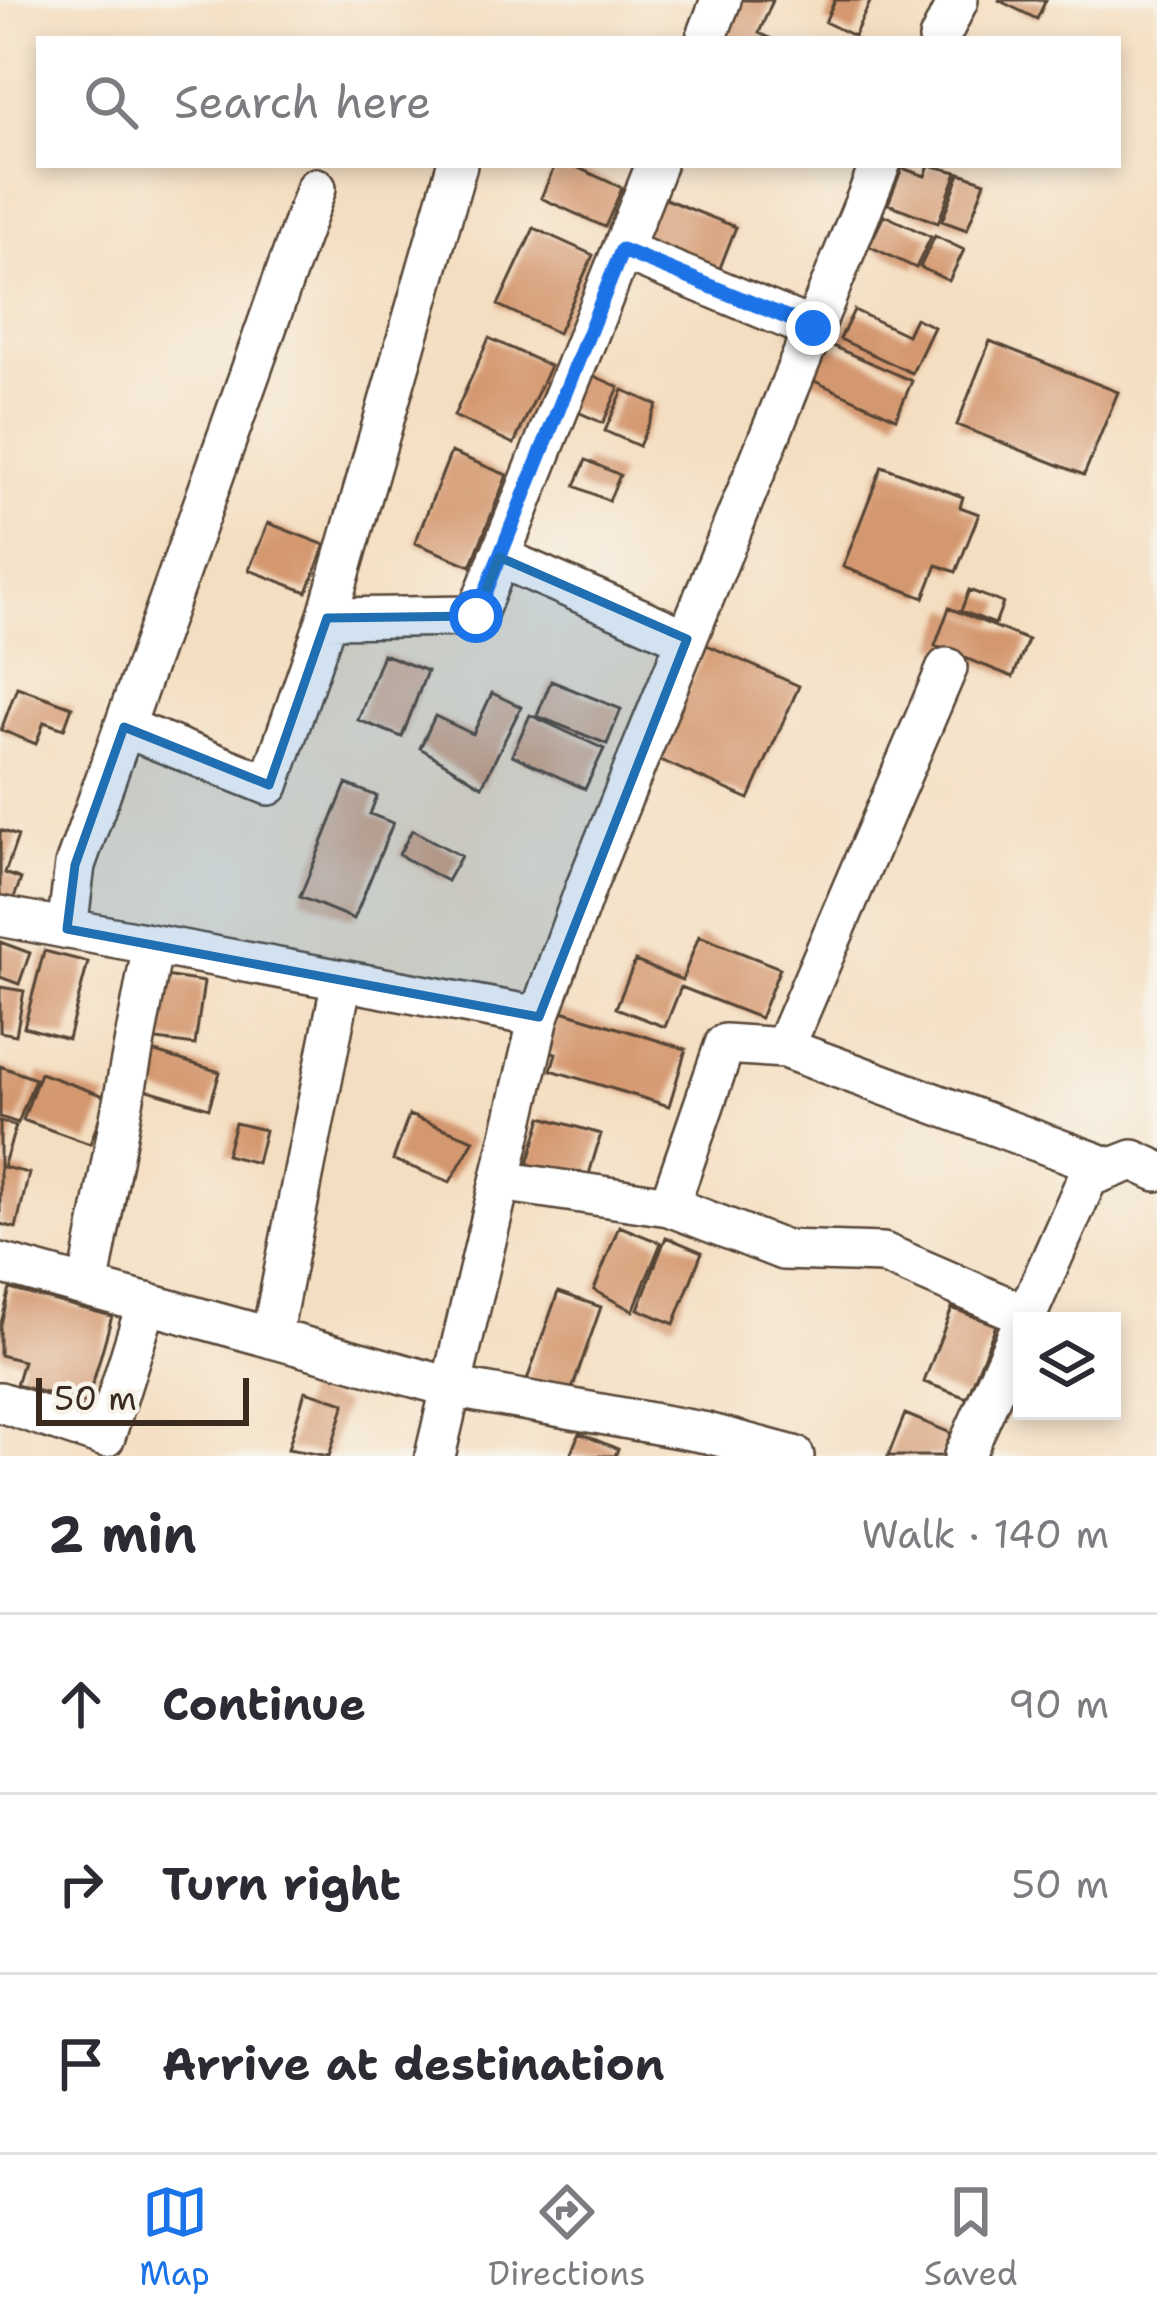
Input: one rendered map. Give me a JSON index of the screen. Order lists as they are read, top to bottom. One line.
{"scale_bar":"50 m","page":{"search":"Search here","scale":"50 m","heading":["2 min","Walk · 140 m"],"list":[["Continue","90 m"],["Turn right","50 m"],"Arrive at destination"],"nav":["Map","Directions","Saved"]}}
